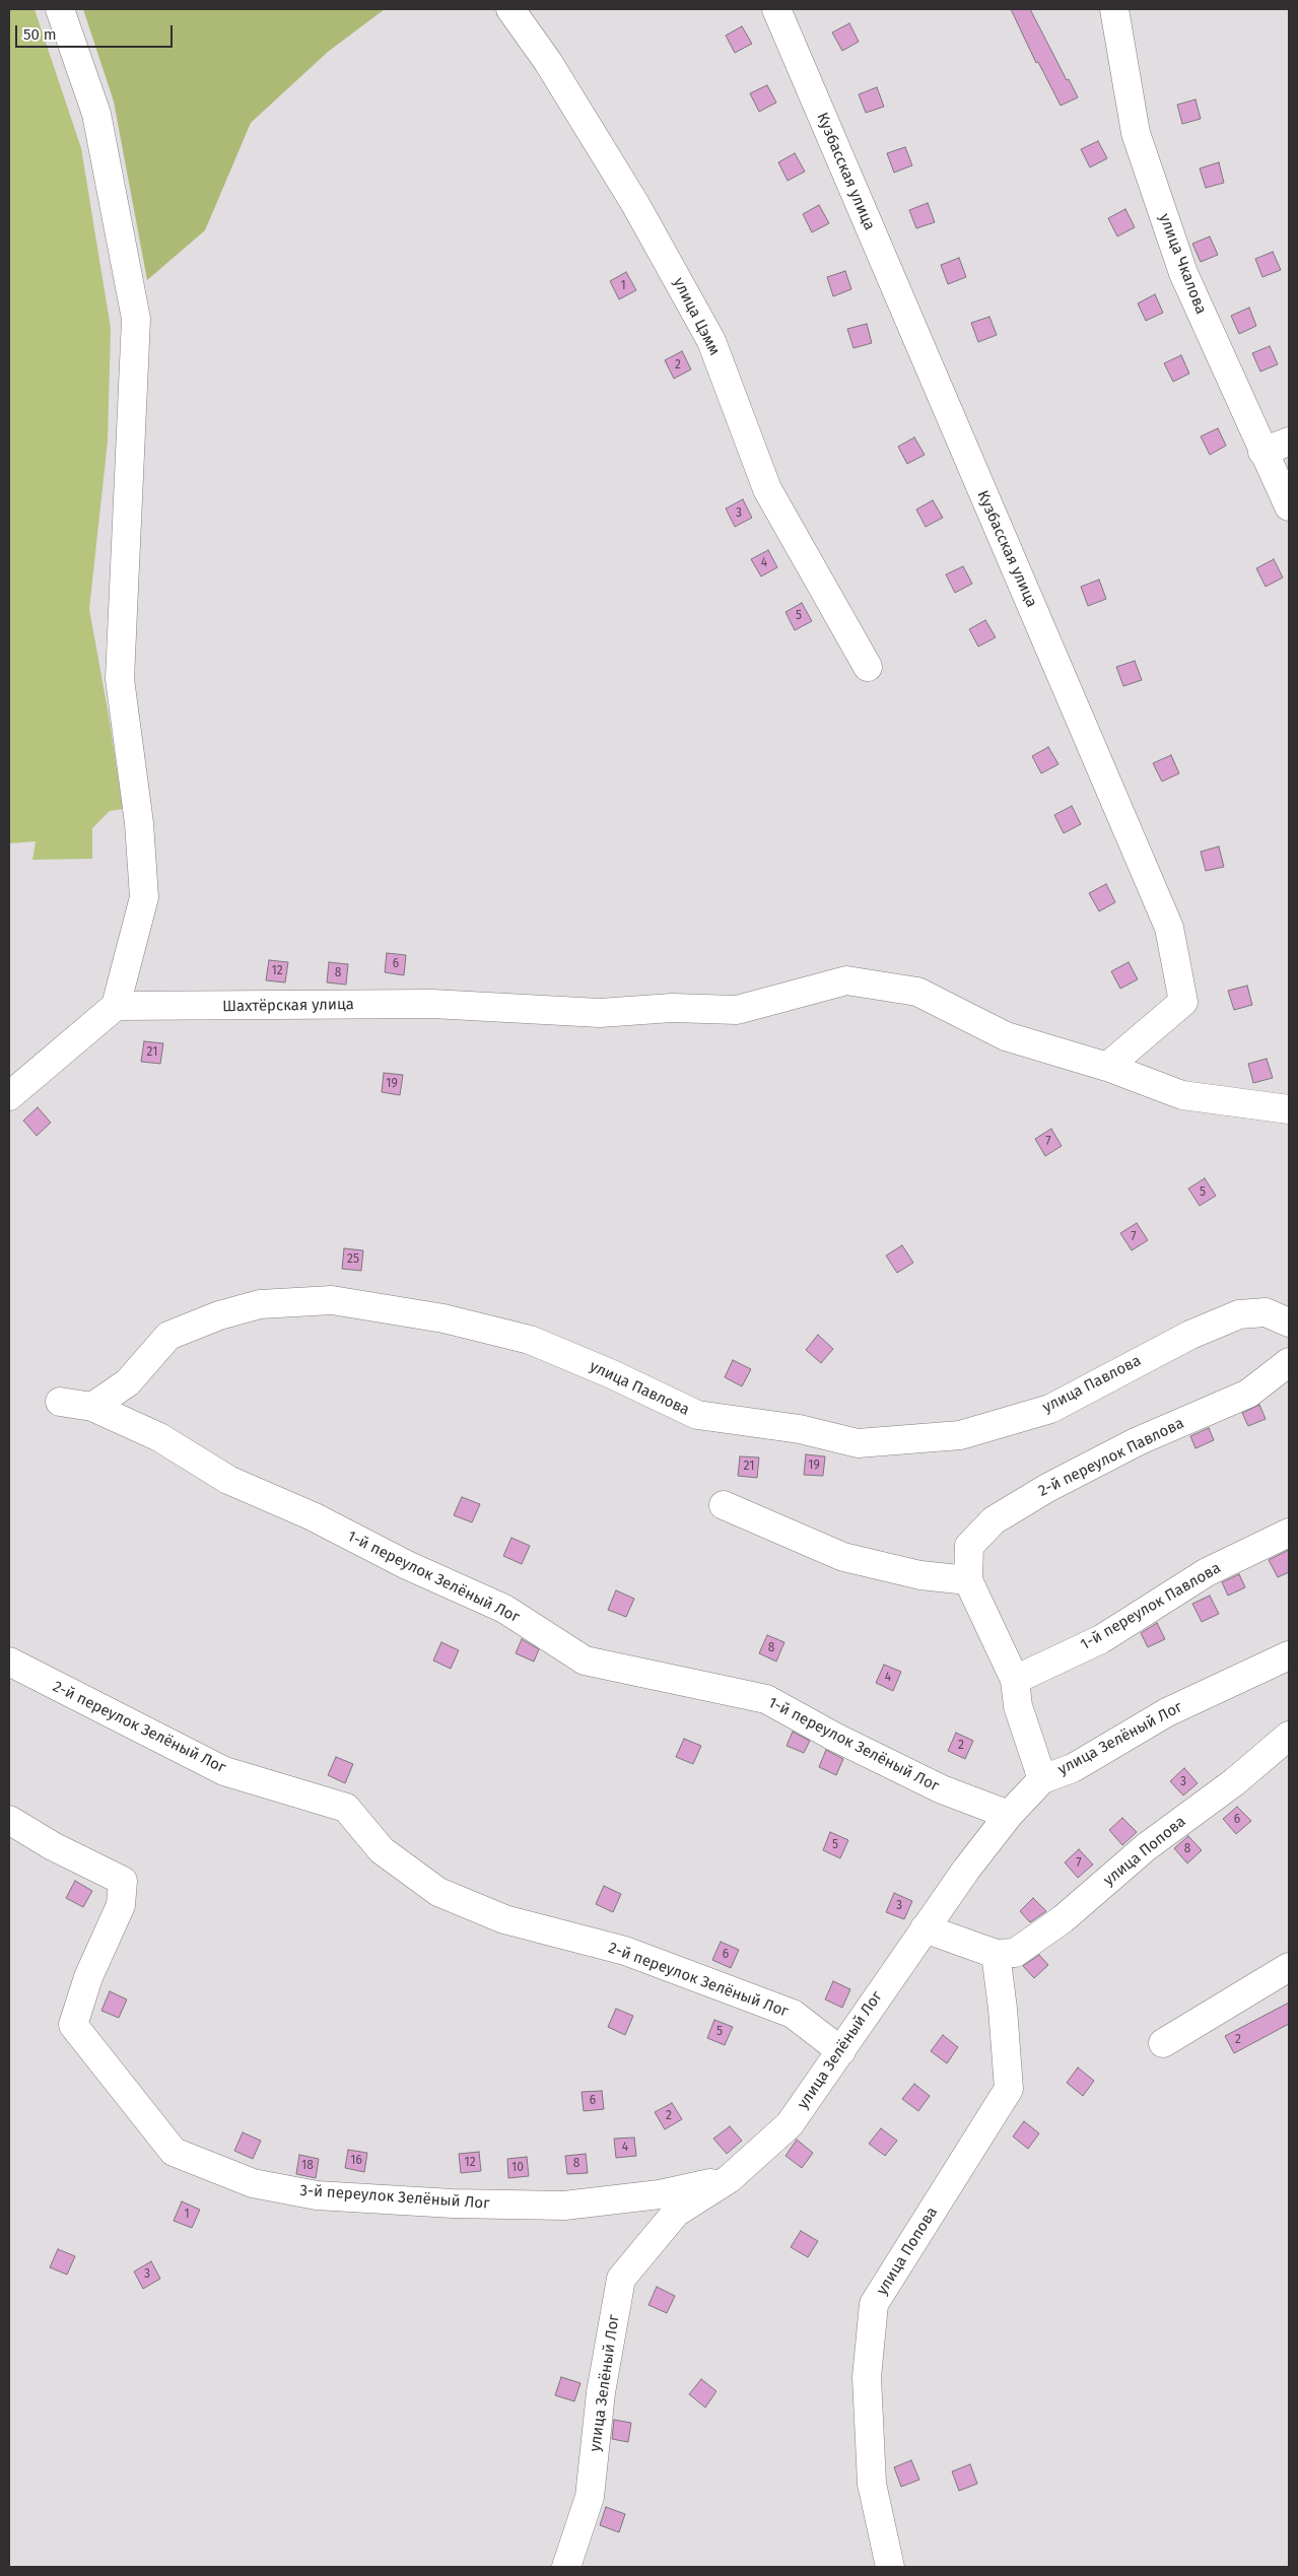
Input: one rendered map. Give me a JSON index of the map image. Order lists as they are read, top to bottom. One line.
{"streets":{"street":["Кузбасская улица","улица Чкалова","улица Цэмм","Шахтёрская улица","улица Павлова","2-й переулок Павлова","1-й переулок Зелёный Лог","1-й переулок Павлова","2-й переулок Зелёный Лог","улица Зелёный Лог","улица Попова","3-й переулок Зелёный Лог"]},"crossings":[["Кузбасская улица","Шахтёрская улица"],["улица Павлова","1-й переулок Зелёный Лог"],["1-й переулок Зелёный Лог","улица Зелёный Лог"],["2-й переулок Зелёный Лог","улица Зелёный Лог"],["улица Зелёный Лог","3-й переулок Зелёный Лог"]],"house_numbers":["1","2","3","4","5","6","12","8","21","19","7","5","7","25","19","21","8","4","2","3","6","5","8","7","3","6","5","2","6","2","4","16","12","8","18","10","1","3"],"scale_bar":"50 m"}
